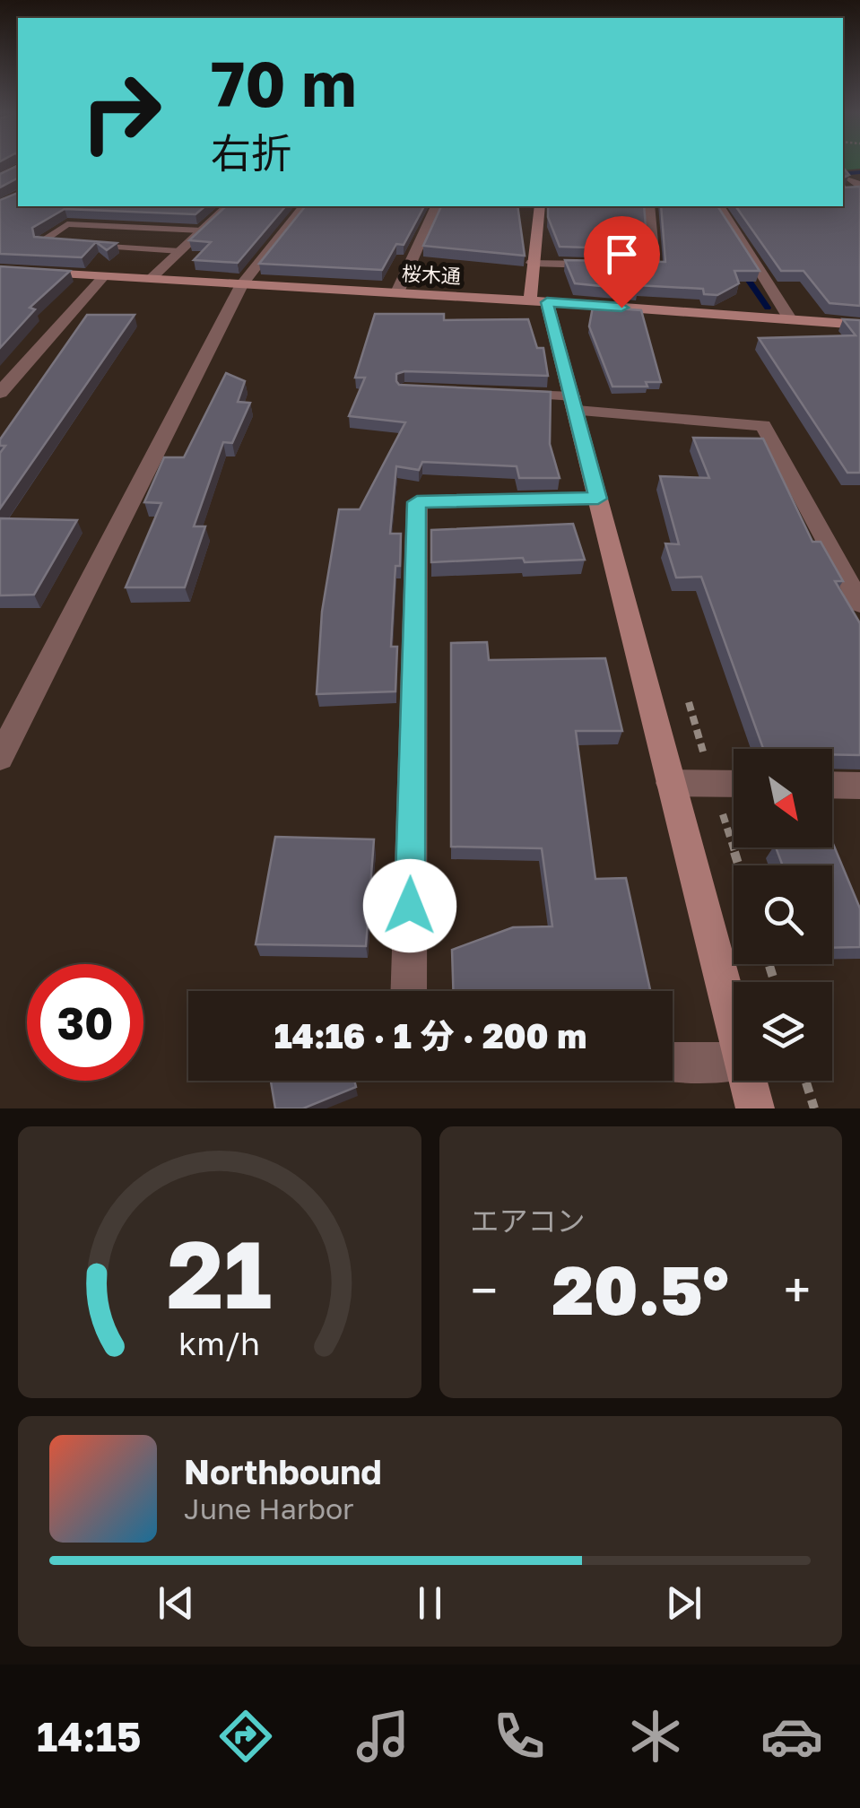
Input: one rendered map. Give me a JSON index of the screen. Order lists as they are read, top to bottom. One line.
{"streets":{"street":["桜木通"]},"north":"bottom right","page":{"turn":["70 m","右折"],"limit":"30","trip":"14:16 · 1 分 · 200 m","tile":"エアコン","heat":["−","20.5°","+"],"song":["Northbound","June Harbor"],"tabs":"14:15","gauge":["21","km/h"]}}
